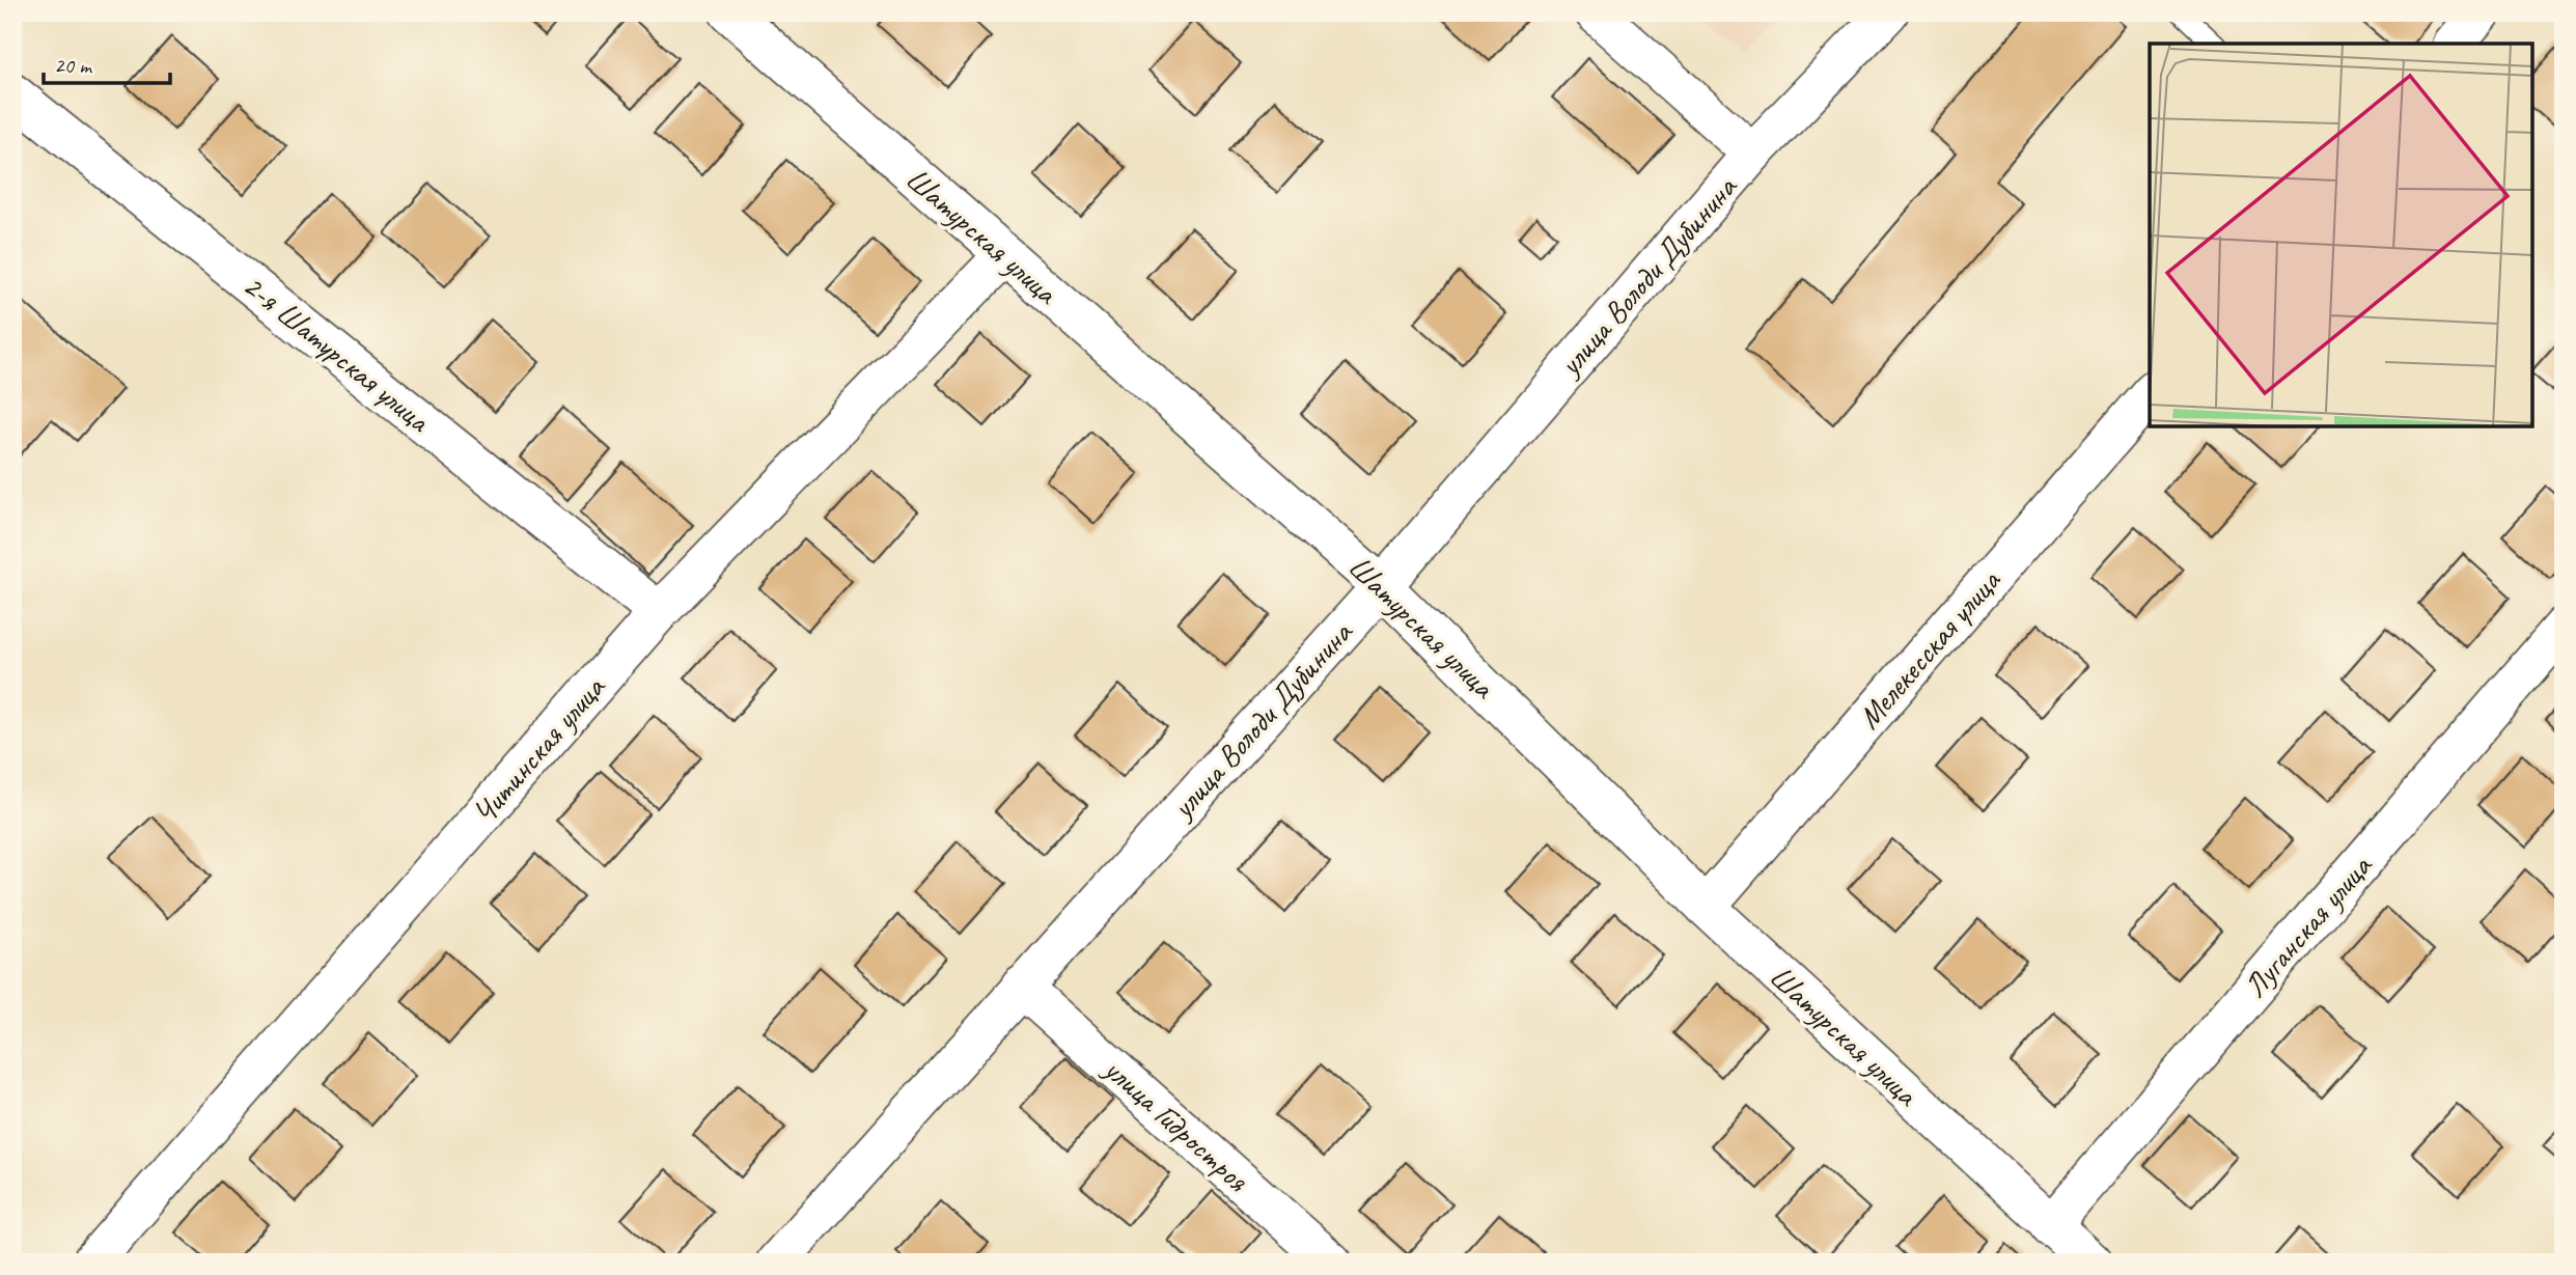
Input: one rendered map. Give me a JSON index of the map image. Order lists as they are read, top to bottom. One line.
{"streets":{"street":["Шатурская улица","улица Володи Дубинина","2-я Шатурская улица","Мелекесская улица","Читинская улица","Луганская улица","улица Гидростроя"]},"crossings":[["Шатурская улица","улица Володи Дубинина"],["Шатурская улица","Мелекесская улица"],["Шатурская улица","Читинская улица"],["Шатурская улица","Луганская улица"],["улица Володи Дубинина","улица Гидростроя"],["2-я Шатурская улица","Читинская улица"]],"scale_bar":"20 m"}
